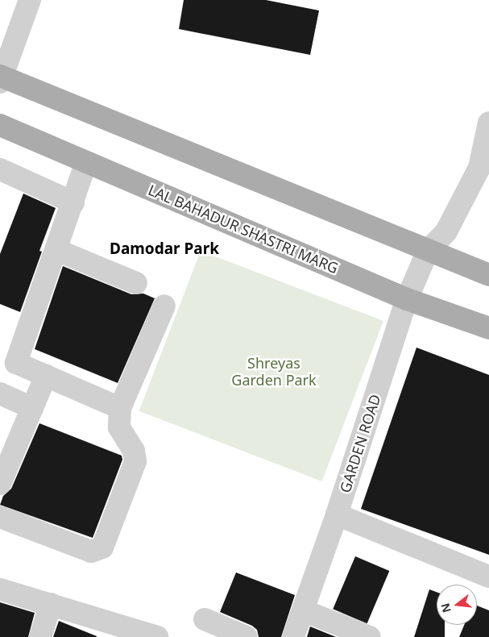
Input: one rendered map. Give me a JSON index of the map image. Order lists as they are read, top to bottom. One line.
{"streets":{"main road":["LAL BAHADUR SHASTRI MARG"],"street":["GARDEN ROAD"]},"crossings":[["LAL BAHADUR SHASTRI MARG","GARDEN ROAD"]],"districts":["Damodar Park"],"parks":["Shreyas Garden Park"],"north":"left"}
